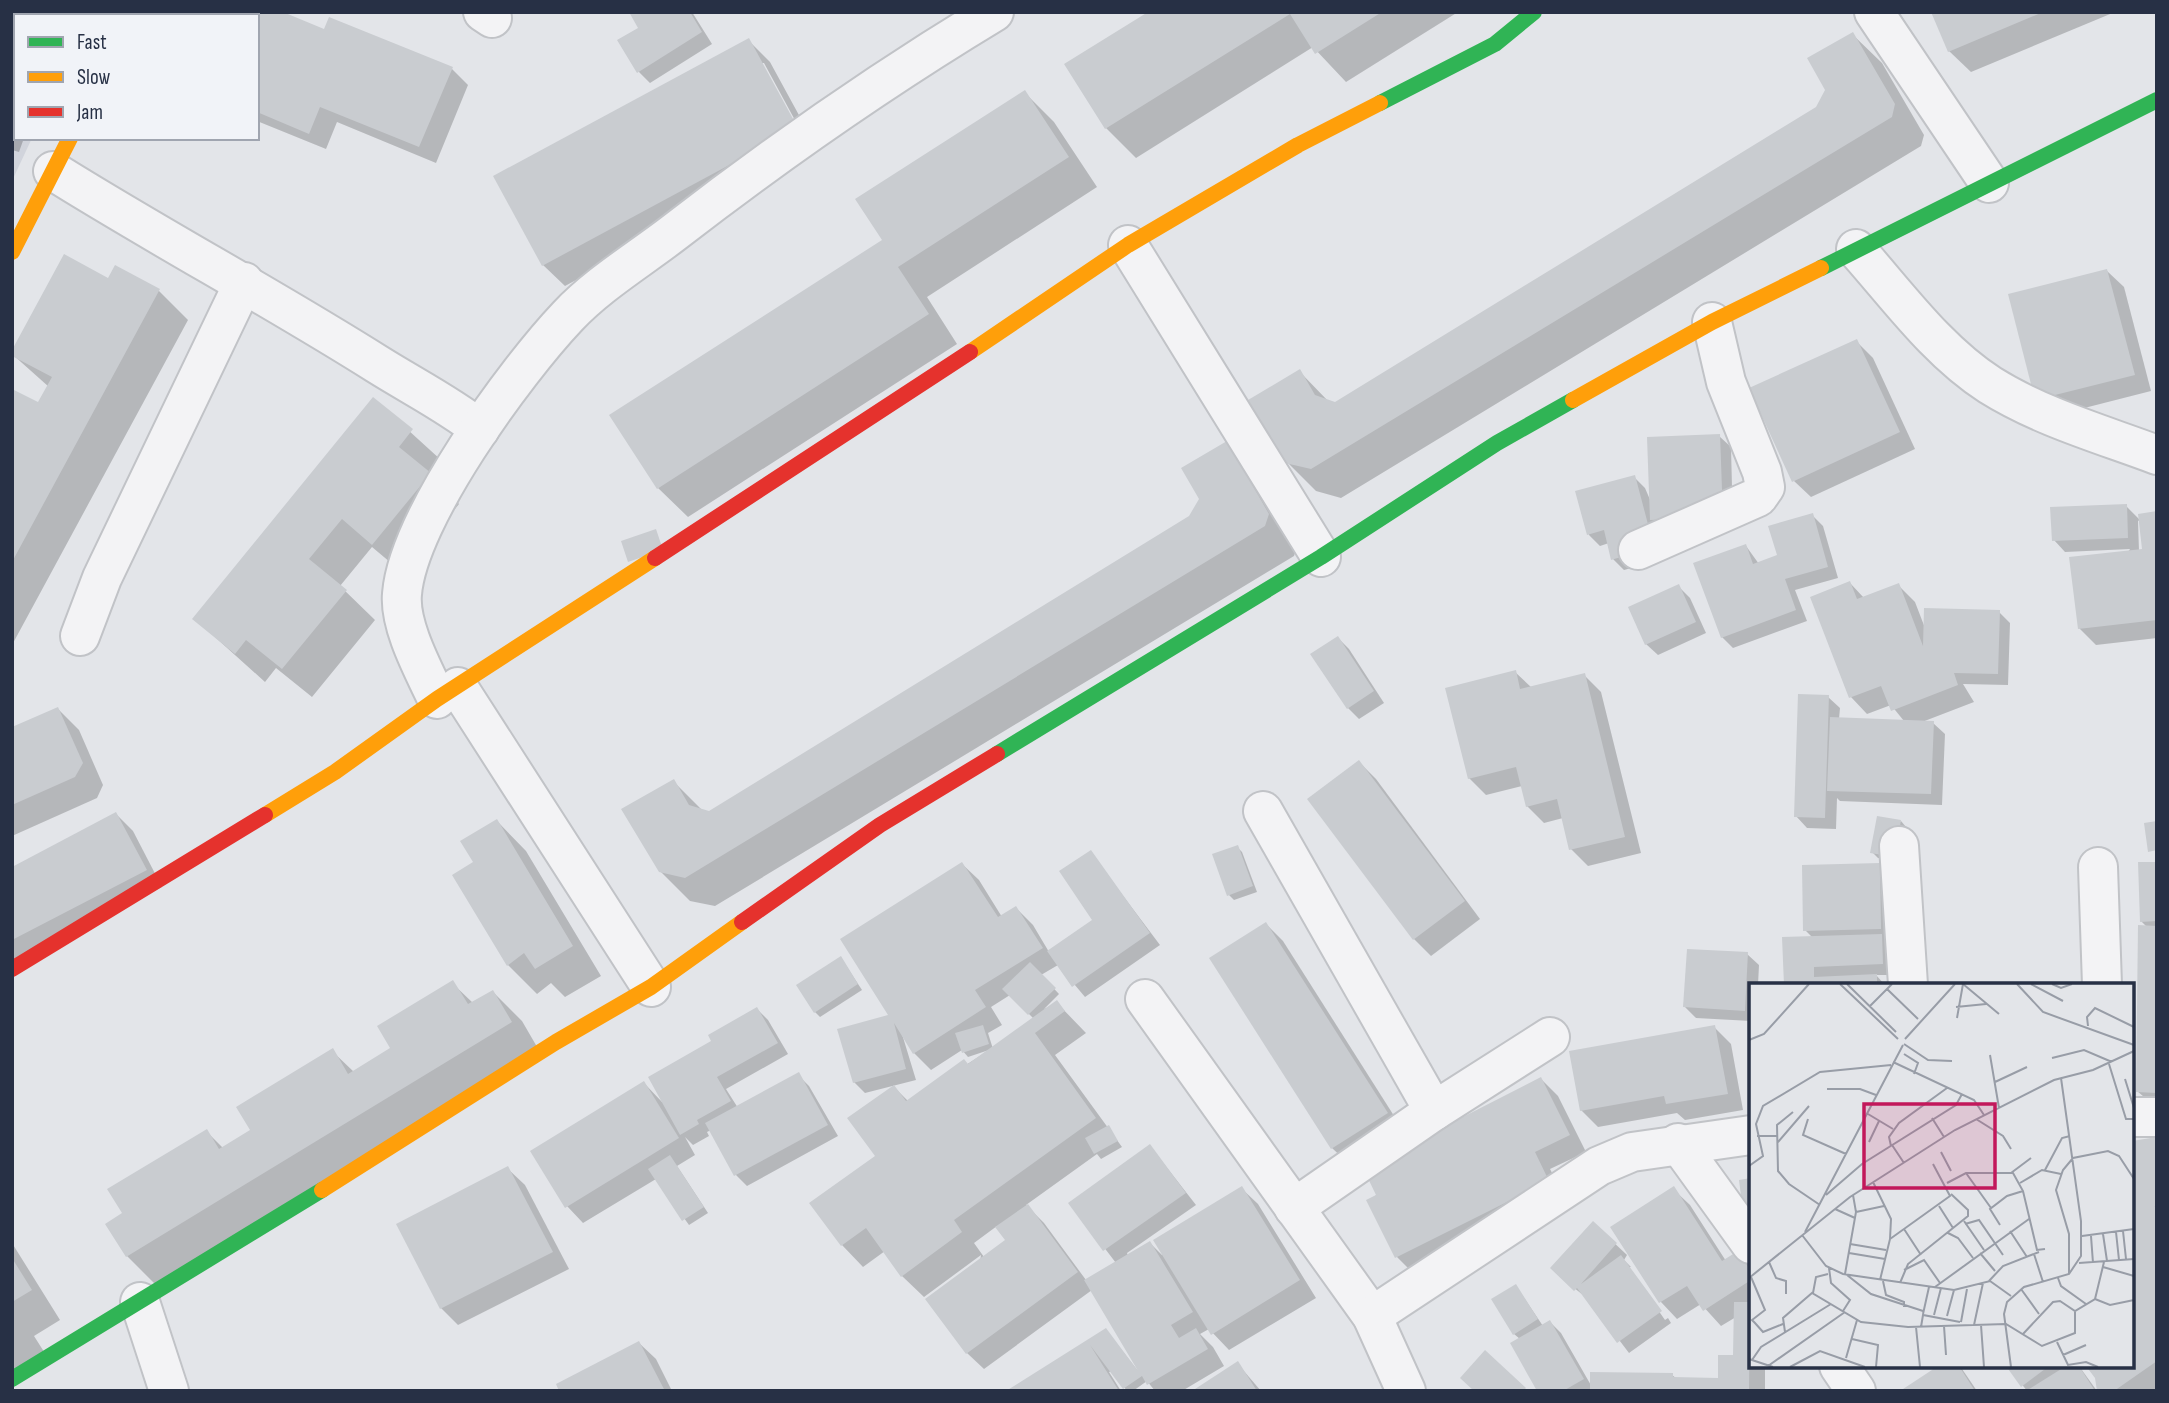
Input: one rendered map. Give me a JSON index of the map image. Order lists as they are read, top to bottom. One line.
{"legend":["Fast","Slow","Jam"]}
